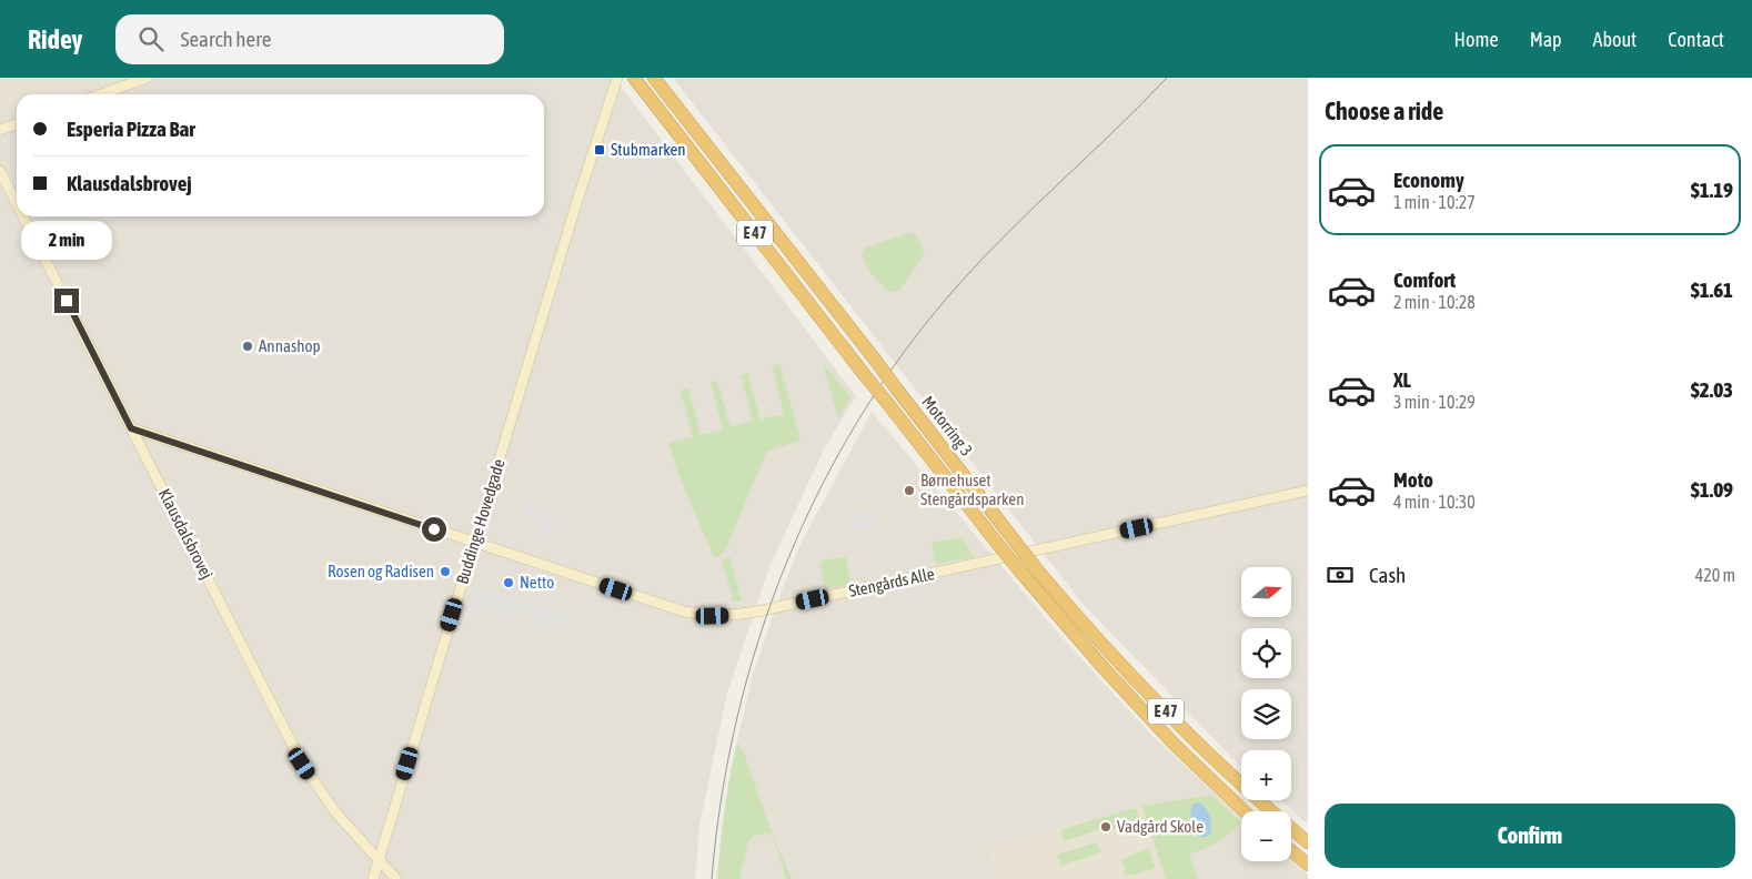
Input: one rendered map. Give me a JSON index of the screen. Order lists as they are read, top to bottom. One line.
{"streets":{"highway":["E 47","Motorring 3"],"street":["Buddinge Hovedgade","Klausdalsbrovej","Stengårds Alle"]},"crossings":[["Buddinge Hovedgade","Klausdalsbrovej"],["Buddinge Hovedgade","Stengårds Alle"],["Klausdalsbrovej","Stengårds Alle"]],"places":{"transit":["Stubmarken"],"other":["Annashop","Børnehuset Stengårdsparken","Rosen og Radisen","Netto","Vadgård Skole"]},"north":"right","page":{"header":"Ridey","search":"Search here","nav":["Home","Map","About","Contact"],"heading":"Choose a ride","banner":["Esperia Pizza Bar","Klausdalsbrovej"],"list":[{"name":"Economy","note":"1 min · 10:27","value":"$1.19"},{"name":"Comfort","note":"2 min · 10:28","value":"$1.61"},{"name":"XL","note":"3 min · 10:29","value":"$2.03"},{"name":"Moto","note":"4 min · 10:30","value":"$1.09"}],"bubble":"2 min","pay":["Cash","420 m"],"map_buttons":["+","−"],"buttons":"Confirm"}}
